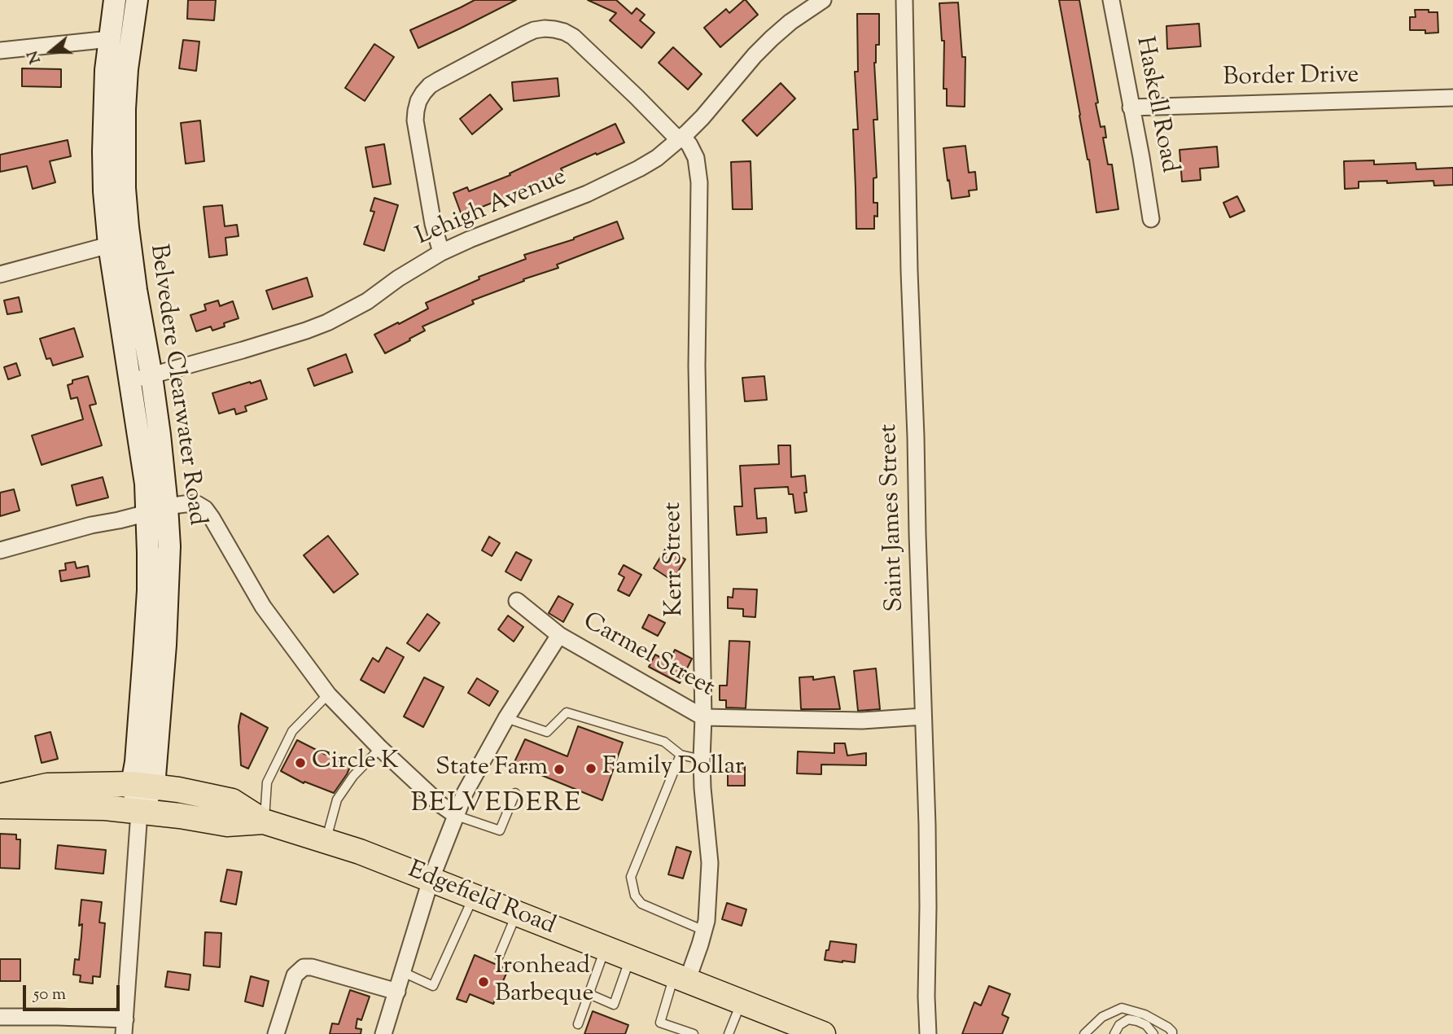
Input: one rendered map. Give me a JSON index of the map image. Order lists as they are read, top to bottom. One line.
{"streets":{"main road":["Belvedere Clearwater Road","Edgefield Road"],"street":["Border Drive","Haskell Road","Lehigh Avenue","Saint James Street","Kerr Street","Carmel Street"]},"crossings":[["Border Drive","Haskell Road"],["Lehigh Avenue","Belvedere Clearwater Road"],["Lehigh Avenue","Kerr Street"],["Belvedere Clearwater Road","Edgefield Road"],["Saint James Street","Carmel Street"],["Kerr Street","Carmel Street"],["Kerr Street","Edgefield Road"],["Carmel Street","Edgefield Road"]],"districts":["BELVEDERE"],"places":["Circle K","Family Dollar","State Farm","Ironhead Barbeque"],"scale_bar":"50 m","north":"left"}
